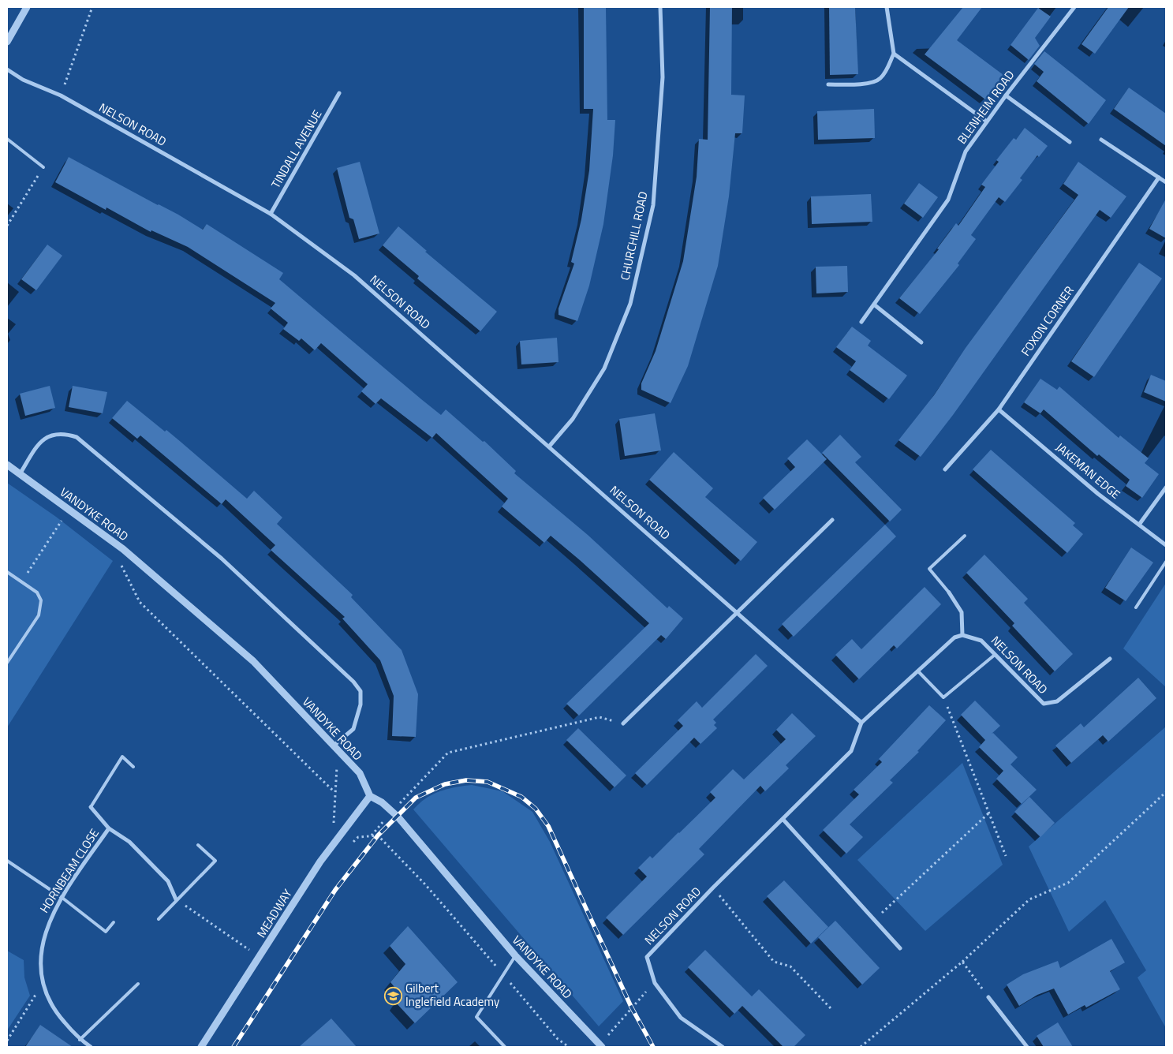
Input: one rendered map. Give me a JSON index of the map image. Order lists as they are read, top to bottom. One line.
{"streets":{"street":["BLENHEIM ROAD","NELSON ROAD","TINDALL AVENUE","CHURCHILL ROAD","FOXON CORNER","JAKEMAN EDGE","VANDYKE ROAD","HORNBEAM CLOSE","MEADWAY"]},"crossings":[["NELSON ROAD","TINDALL AVENUE"],["NELSON ROAD","CHURCHILL ROAD"],["FOXON CORNER","JAKEMAN EDGE"],["VANDYKE ROAD","MEADWAY"]],"places":{"school or university":["Gilbert Inglefield Academy"]}}
